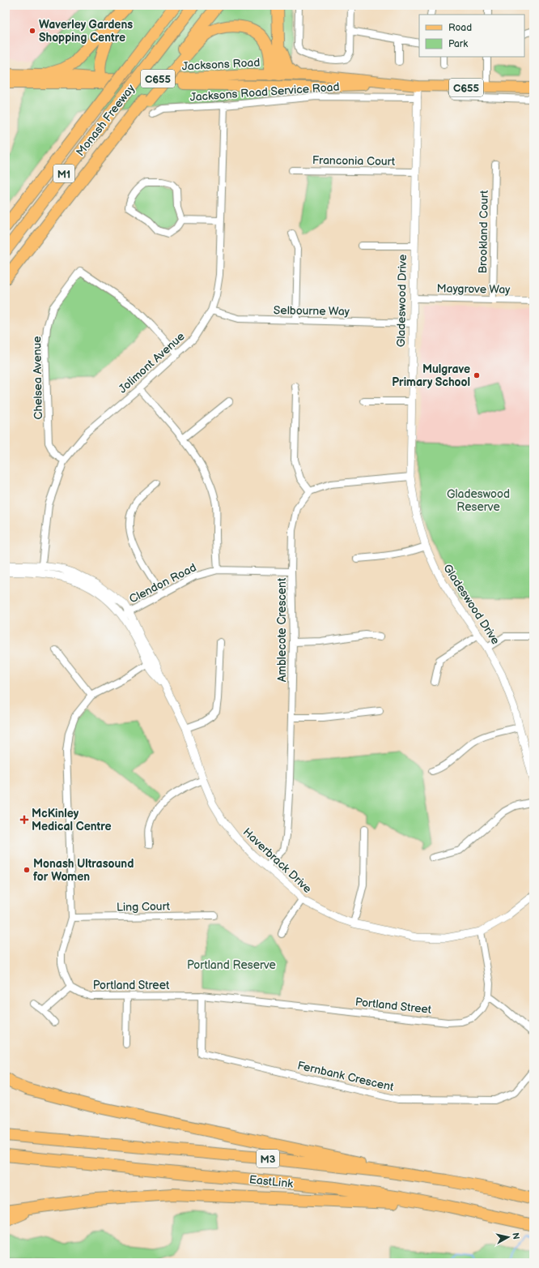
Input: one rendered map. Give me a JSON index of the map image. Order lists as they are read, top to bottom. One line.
{"streets":{"highway":["Monash Freeway","M1","M3","EastLink"],"main road":["Jacksons Road","C655"],"street":["Jacksons Road Service Road","Franconia Court","Brookland Court","Maygrove Way","Gladeswood Drive","Selbourne Way","Jolimont Avenue","Chelsea Avenue","Clendon Road","Amblecote Crescent","Haverbrack Drive","Ling Court","Portland Street","Fernbank Crescent"]},"crossings":[["Jacksons Road","Gladeswood Drive"],["Jacksons Road Service Road","Gladeswood Drive"],["Jacksons Road Service Road","Jolimont Avenue"],["Franconia Court","Gladeswood Drive"],["Brookland Court","Maygrove Way"],["Maygrove Way","Gladeswood Drive"],["Gladeswood Drive","Selbourne Way"],["Selbourne Way","Jolimont Avenue"],["Jolimont Avenue","Chelsea Avenue"],["Jolimont Avenue","Haverbrack Drive"],["Clendon Road","Amblecote Crescent"],["Clendon Road","Haverbrack Drive"],["Amblecote Crescent","Haverbrack Drive"],["Haverbrack Drive","Portland Street"],["Portland Street","Fernbank Crescent"]],"parks":["Gladeswood Reserve","Portland Reserve"],"places":{"other":["Waverley Gardens Shopping Centre","Mulgrave Primary School","Monash Ultrasound for Women"],"health":["McKinley Medical Centre"]},"legend":["Road","Park"],"north":"right"}
